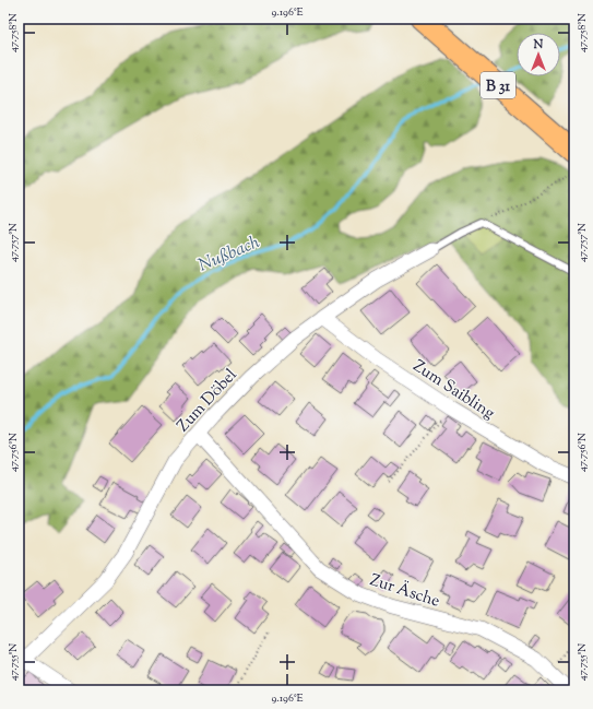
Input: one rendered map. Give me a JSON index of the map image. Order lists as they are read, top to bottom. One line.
{"streets":{"main road":["B 31"],"street":["Zum Saibling","Zum Döbel","Zur Äsche"]},"crossings":[["Zum Saibling","Zum Döbel"],["Zum Döbel","Zur Äsche"]],"water":["Nußbach"],"north":"top","coordinates":["9.196°E","47.758°N","47.757°N","47.756°N","47.755°N"]}
